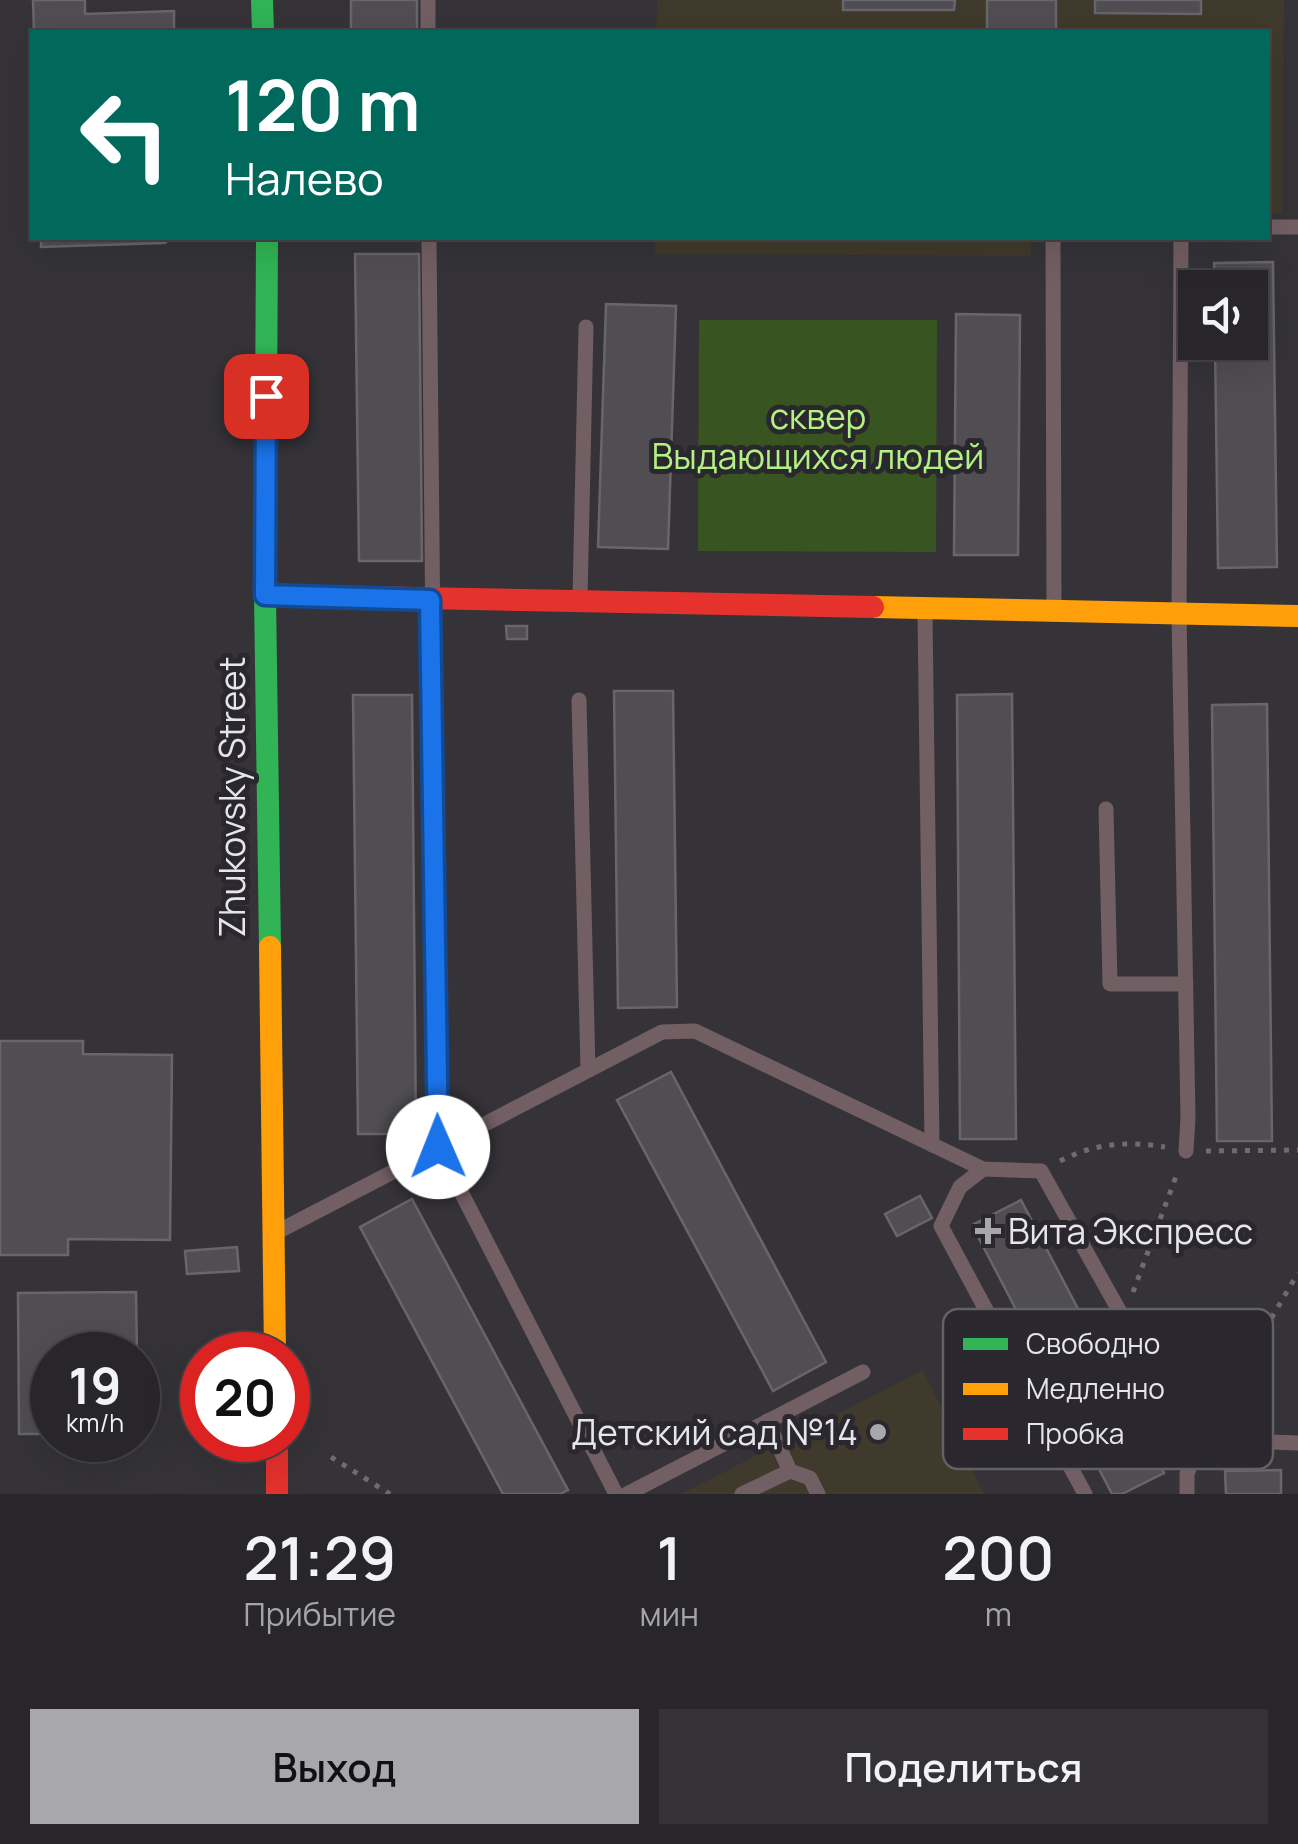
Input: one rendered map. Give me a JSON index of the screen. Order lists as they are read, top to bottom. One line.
{"streets":{"main road":["Zhukovsky Street"]},"parks":["сквер Выдающихся людей"],"places":{"health":["Вита Экспресс"],"other":["Детский сад №14"]},"legend":["Свободно","Медленно","Пробка"],"page":{"turn":["120 m","Налево"],"speed":"19 km/h","limit":"20","eta":["21:29","Прибытие","1","мин","200","m"],"buttons":["Выход","Поделиться"]}}
